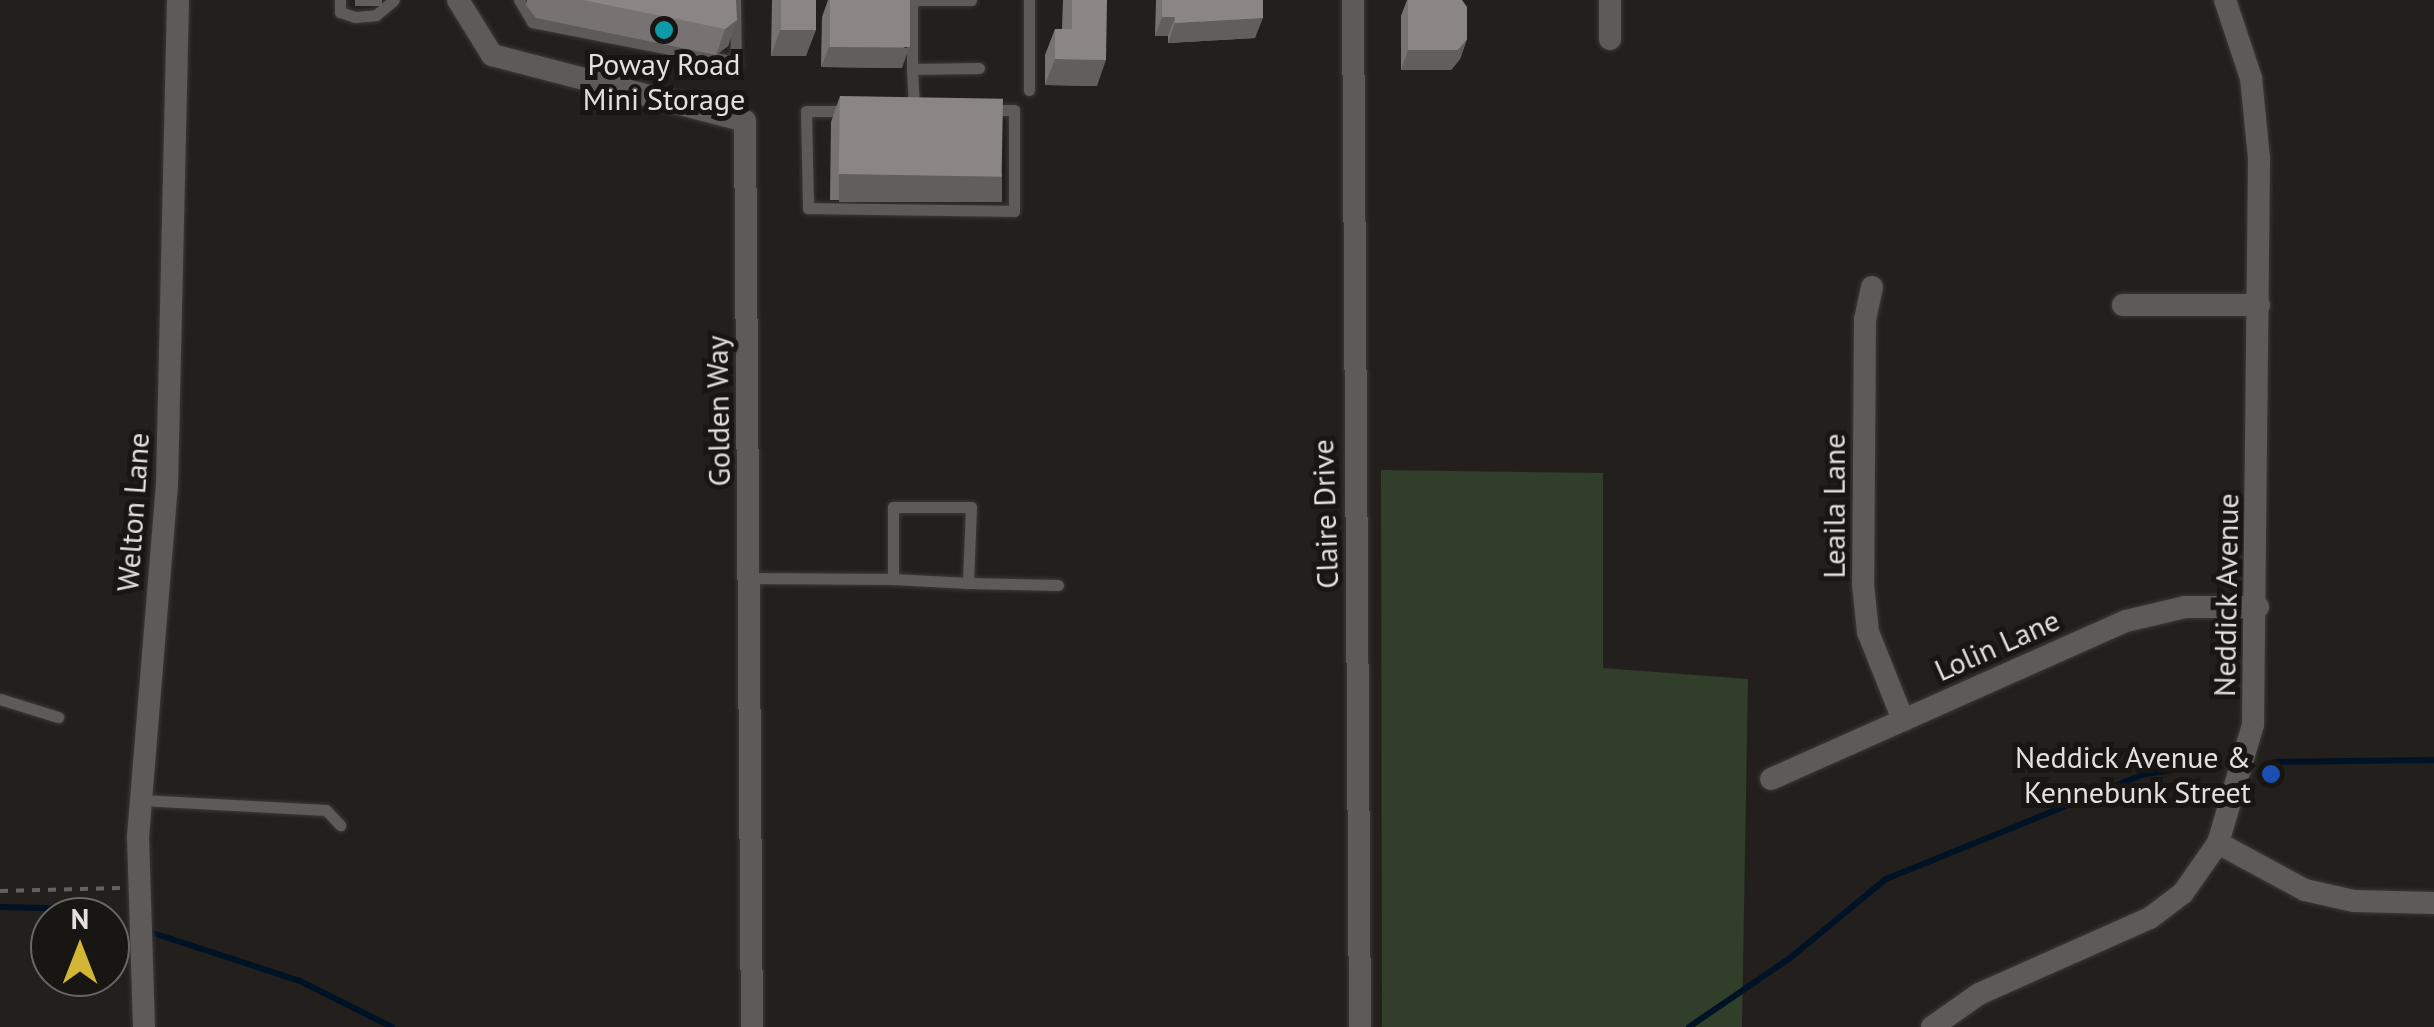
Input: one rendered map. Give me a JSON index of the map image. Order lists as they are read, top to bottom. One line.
{"streets":{"street":["Golden Way","Leaila Lane","Welton Lane","Claire Drive","Neddick Avenue","Lolin Lane"]},"crossings":[["Leaila Lane","Lolin Lane"],["Neddick Avenue","Lolin Lane"]],"places":["Poway Road Mini Storage","Neddick Avenue & Kennebunk Street"],"north":"top"}
